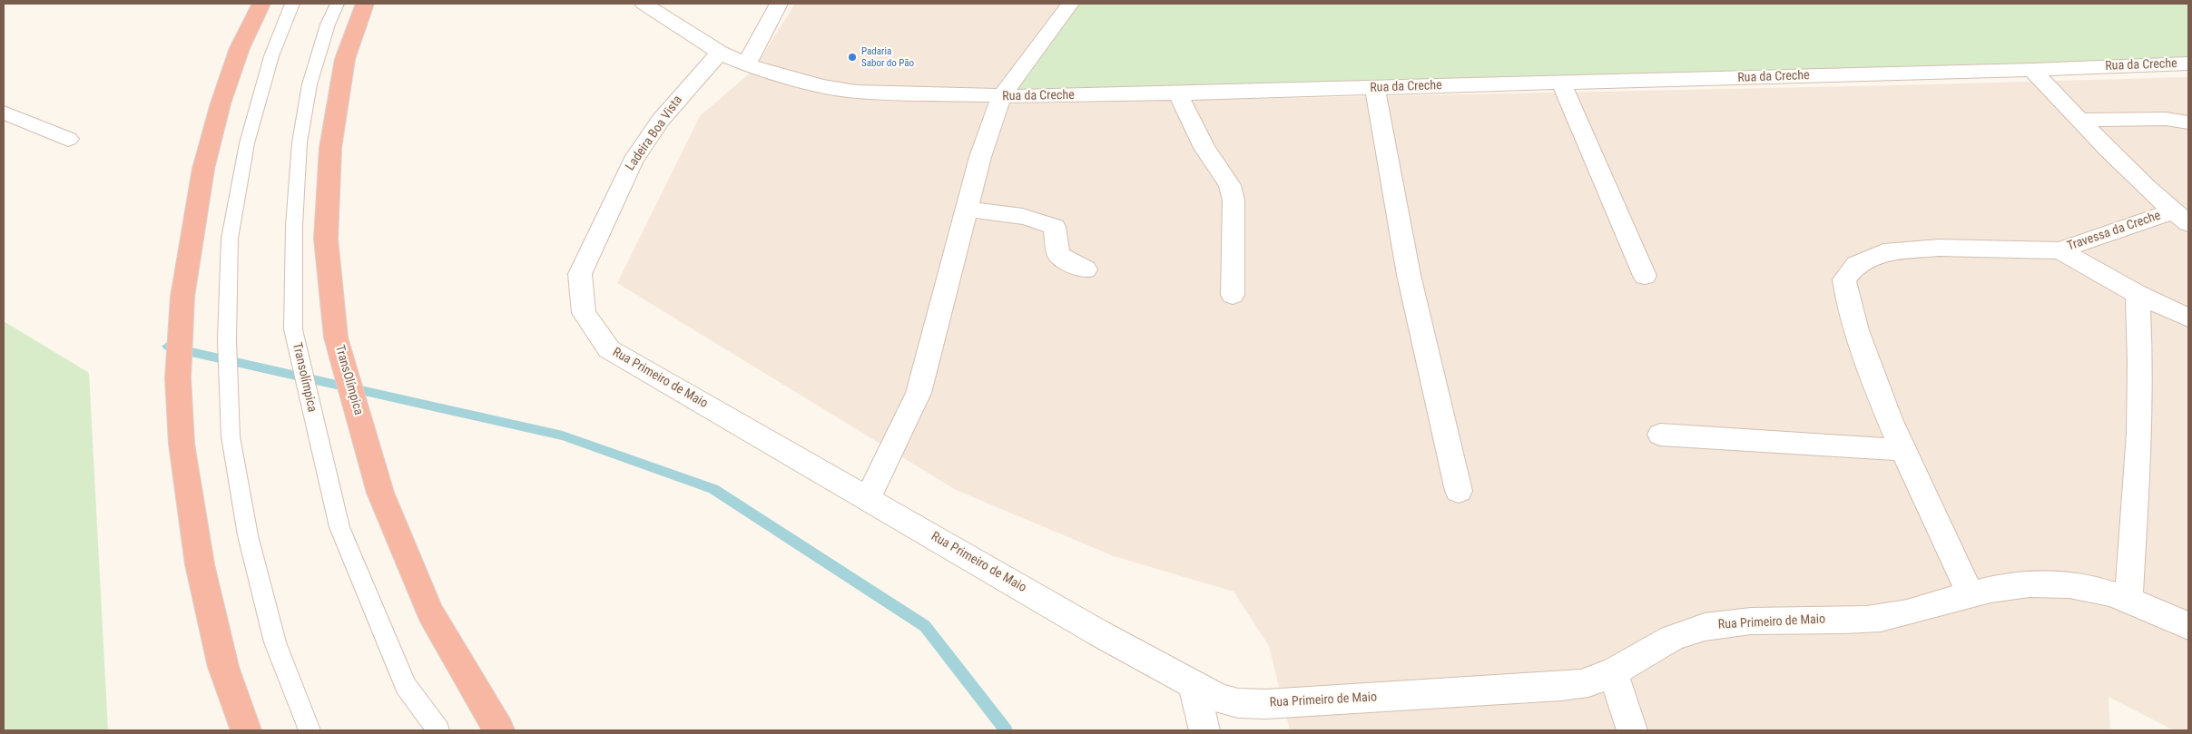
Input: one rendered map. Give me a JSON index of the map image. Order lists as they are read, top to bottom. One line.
{"streets":{"highway":["TransOlímpica"],"street":["Rua da Creche","Ladeira Boa Vista","Travessa da Creche","Rua Primeiro de Maio"],"lane":["Transolímpica"]},"crossings":[["Rua da Creche","Ladeira Boa Vista"],["Rua da Creche","Travessa da Creche"],["Ladeira Boa Vista","Rua Primeiro de Maio"]],"places":["Padaria Sabor do Pão"]}
